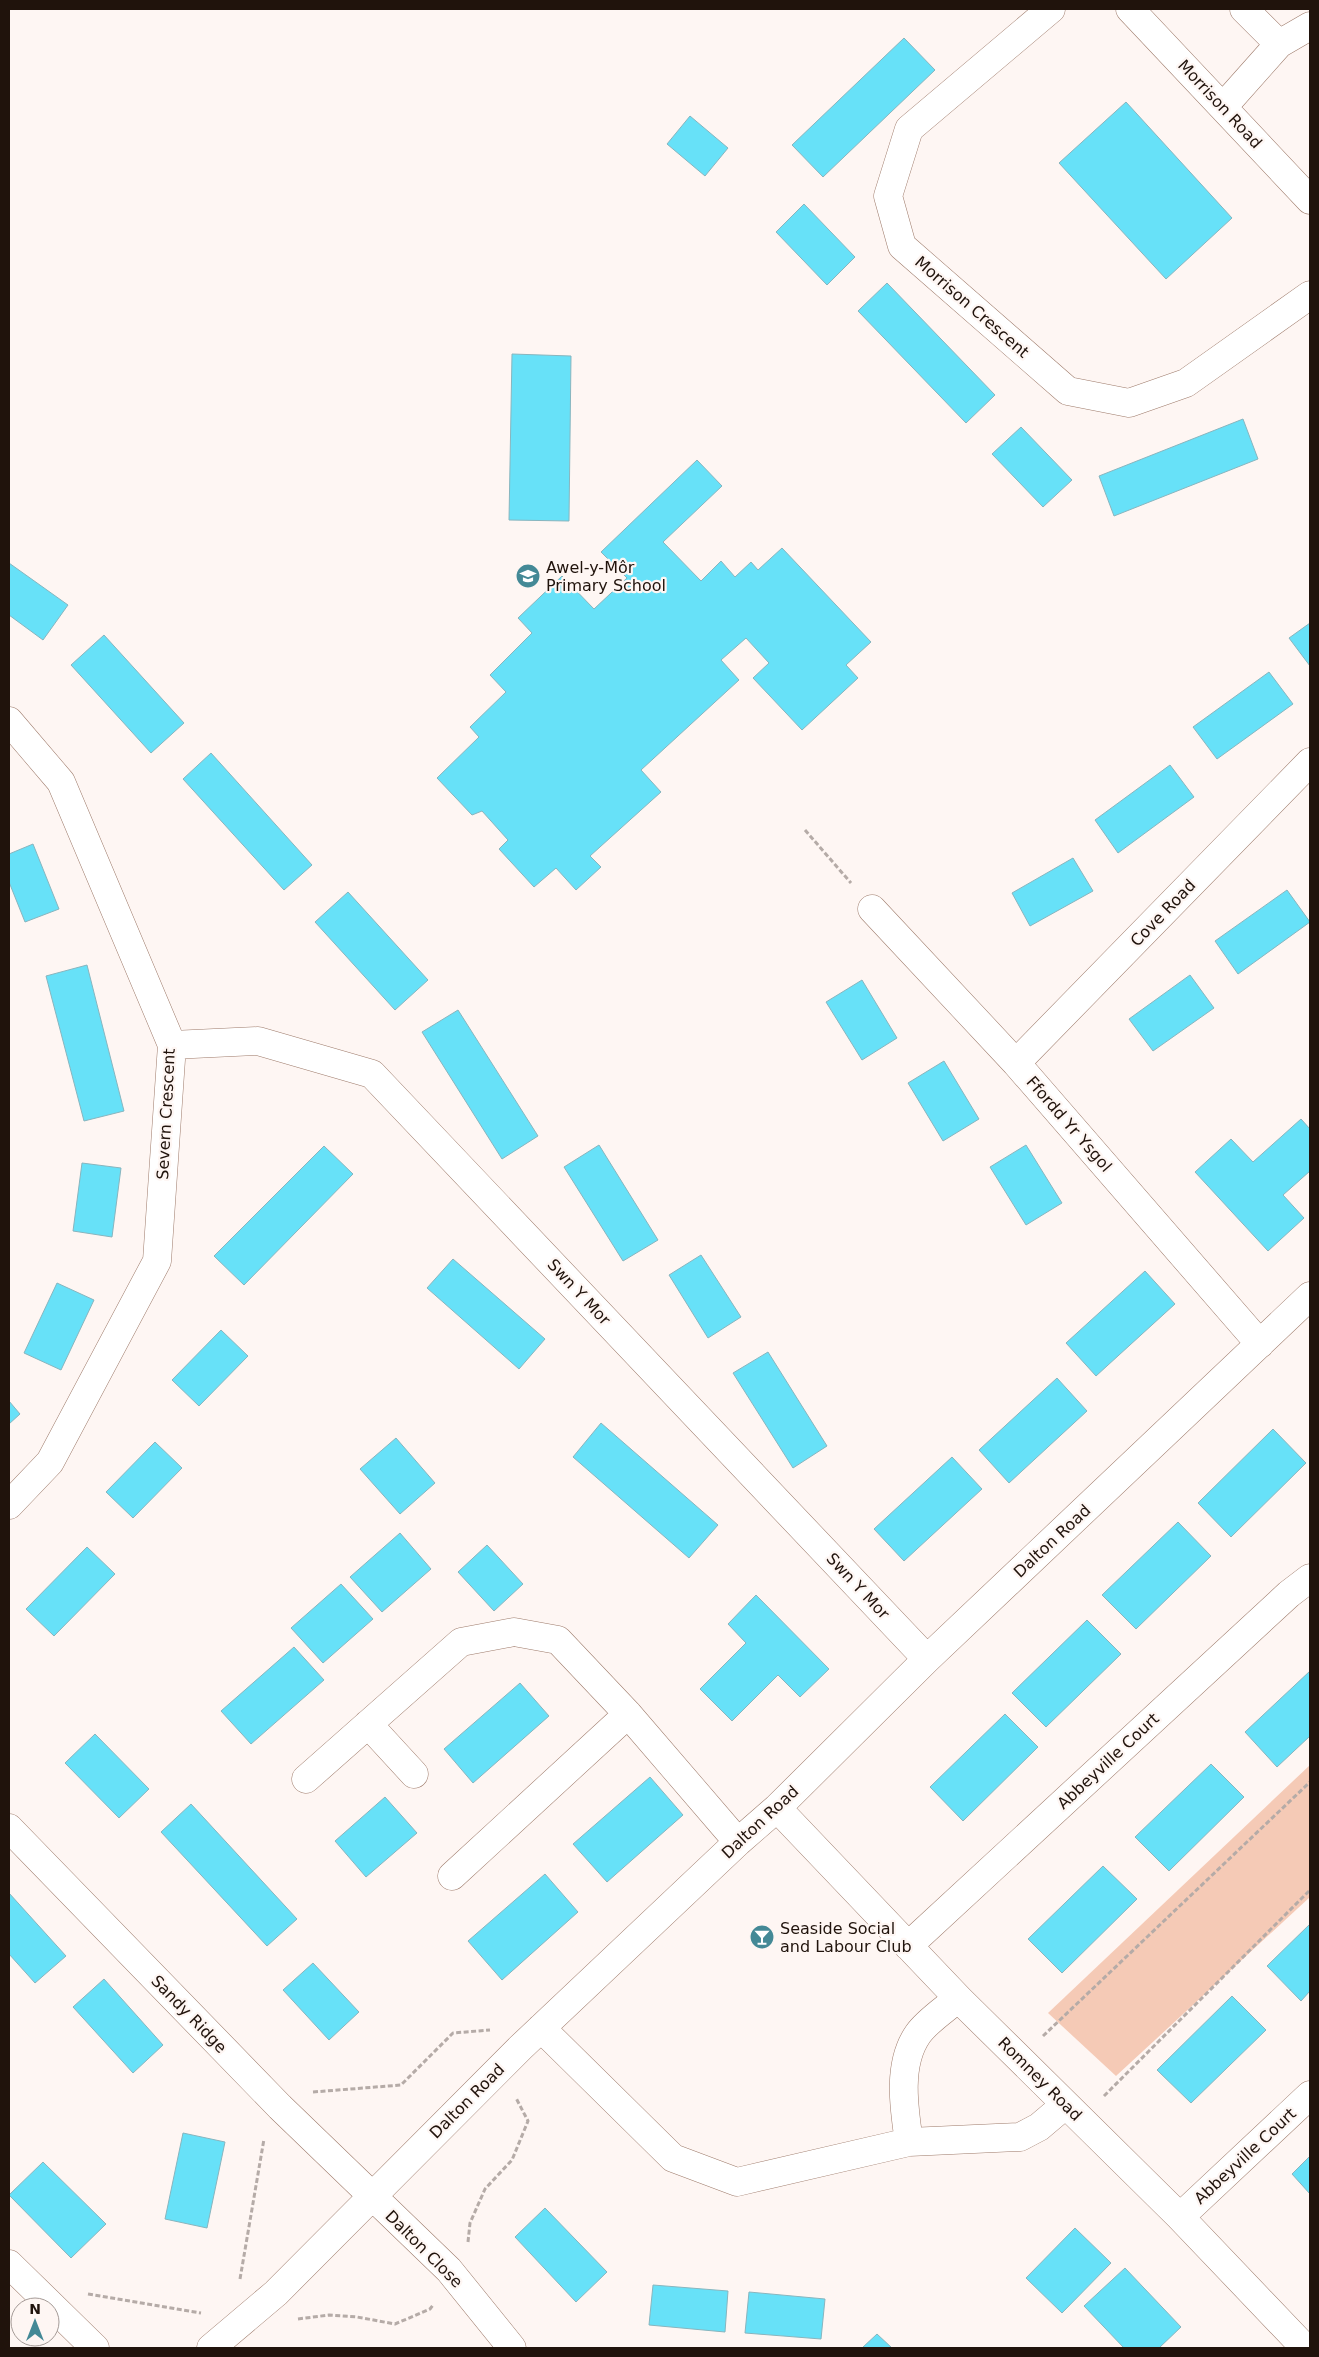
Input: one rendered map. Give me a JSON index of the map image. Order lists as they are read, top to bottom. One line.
{"streets":{"street":["Morrison Road","Morrison Crescent","Cove Road","Severn Crescent","Ffordd Yr Ysgol","Swn Y Mor","Dalton Road","Abbeyville Court","Sandy Ridge","Romney Road","Dalton Close"]},"crossings":[["Cove Road","Ffordd Yr Ysgol"],["Severn Crescent","Swn Y Mor"],["Ffordd Yr Ysgol","Dalton Road"],["Swn Y Mor","Dalton Road"],["Dalton Road","Sandy Ridge"],["Dalton Road","Romney Road"],["Dalton Road","Dalton Close"],["Abbeyville Court","Romney Road"],["Sandy Ridge","Dalton Close"]],"places":{"school or university":["Awel-y-Môr Primary School"],"bar":["Seaside Social and Labour Club"]},"north":"top"}
